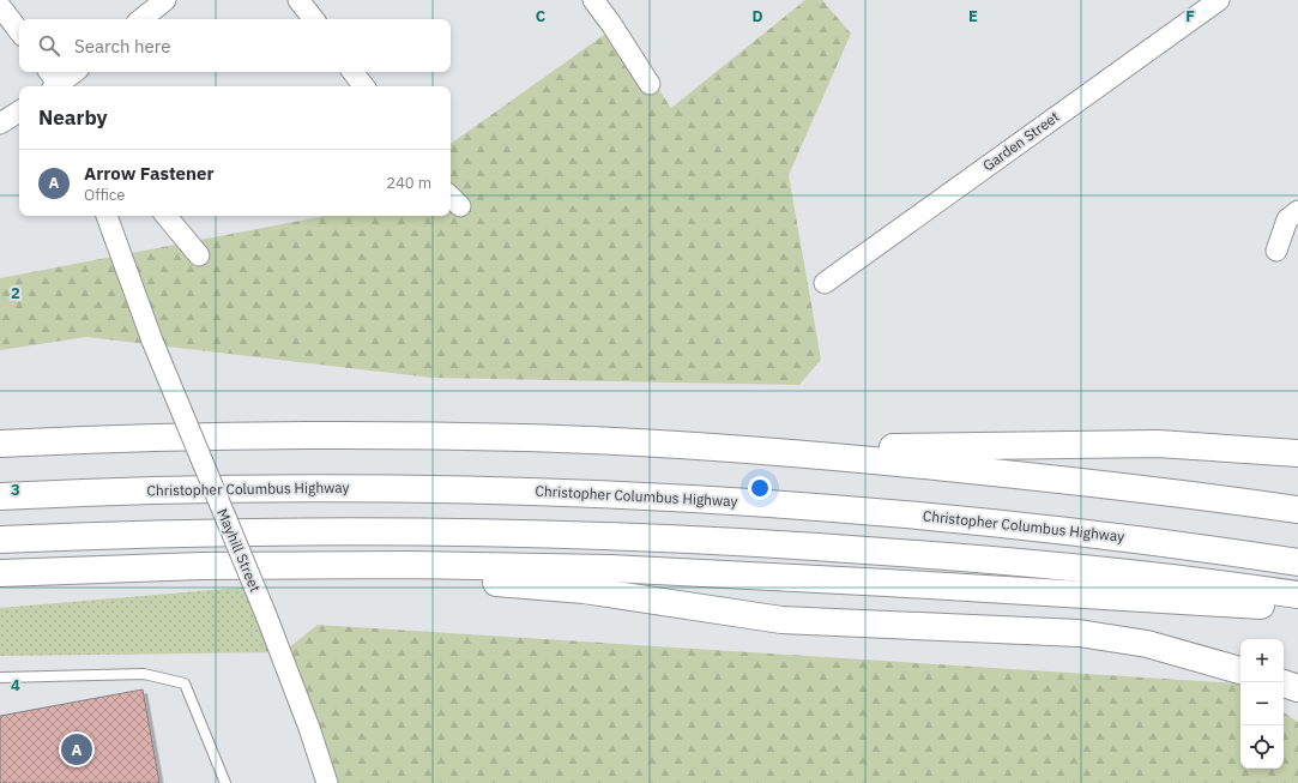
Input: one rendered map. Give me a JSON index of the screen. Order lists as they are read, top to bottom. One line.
{"streets":{"highway":["Christopher Columbus Highway"],"street":["Garden Street","Mayhill Street"]},"page":{"search":"Search here","heading":"Nearby","list":[{"mark":"A","name":"Arrow Fastener","note":"Office","value":"240 m"}],"map_buttons":["+","−"],"pins":"A"},"grid":{"columns":["C","D","E","F"],"rows":["2","3","4"]}}
